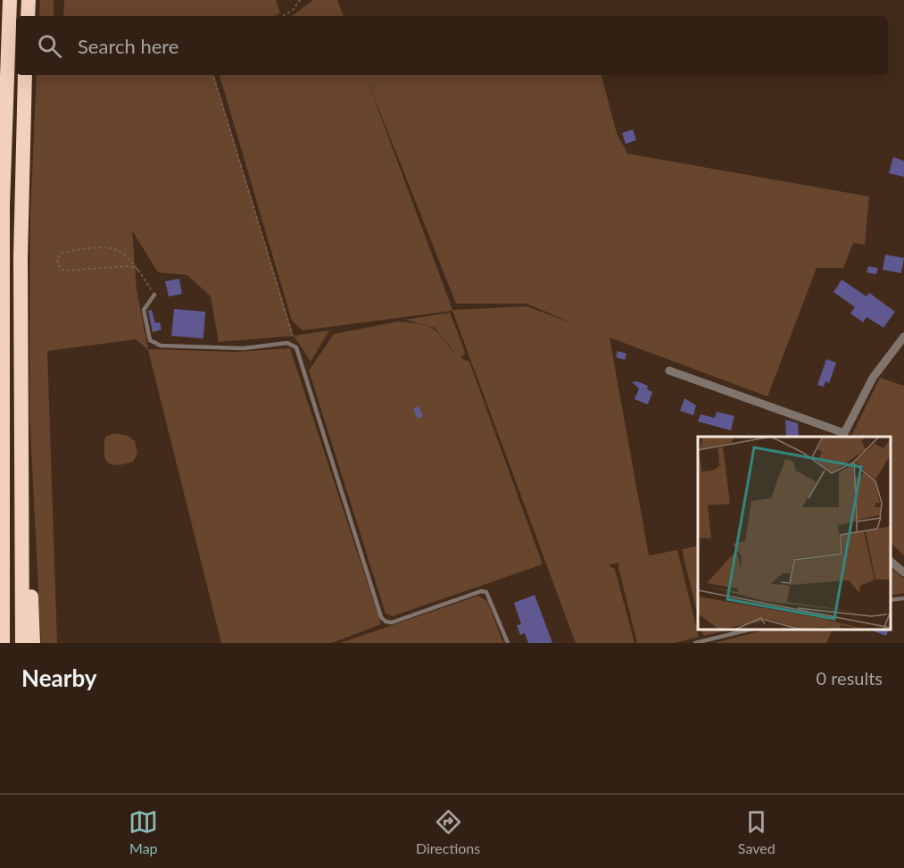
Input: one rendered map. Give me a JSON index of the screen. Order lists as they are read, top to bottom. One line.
{"page":{"search":"Search here","heading":["Nearby","0 results"],"nav":["Map","Directions","Saved"]}}
